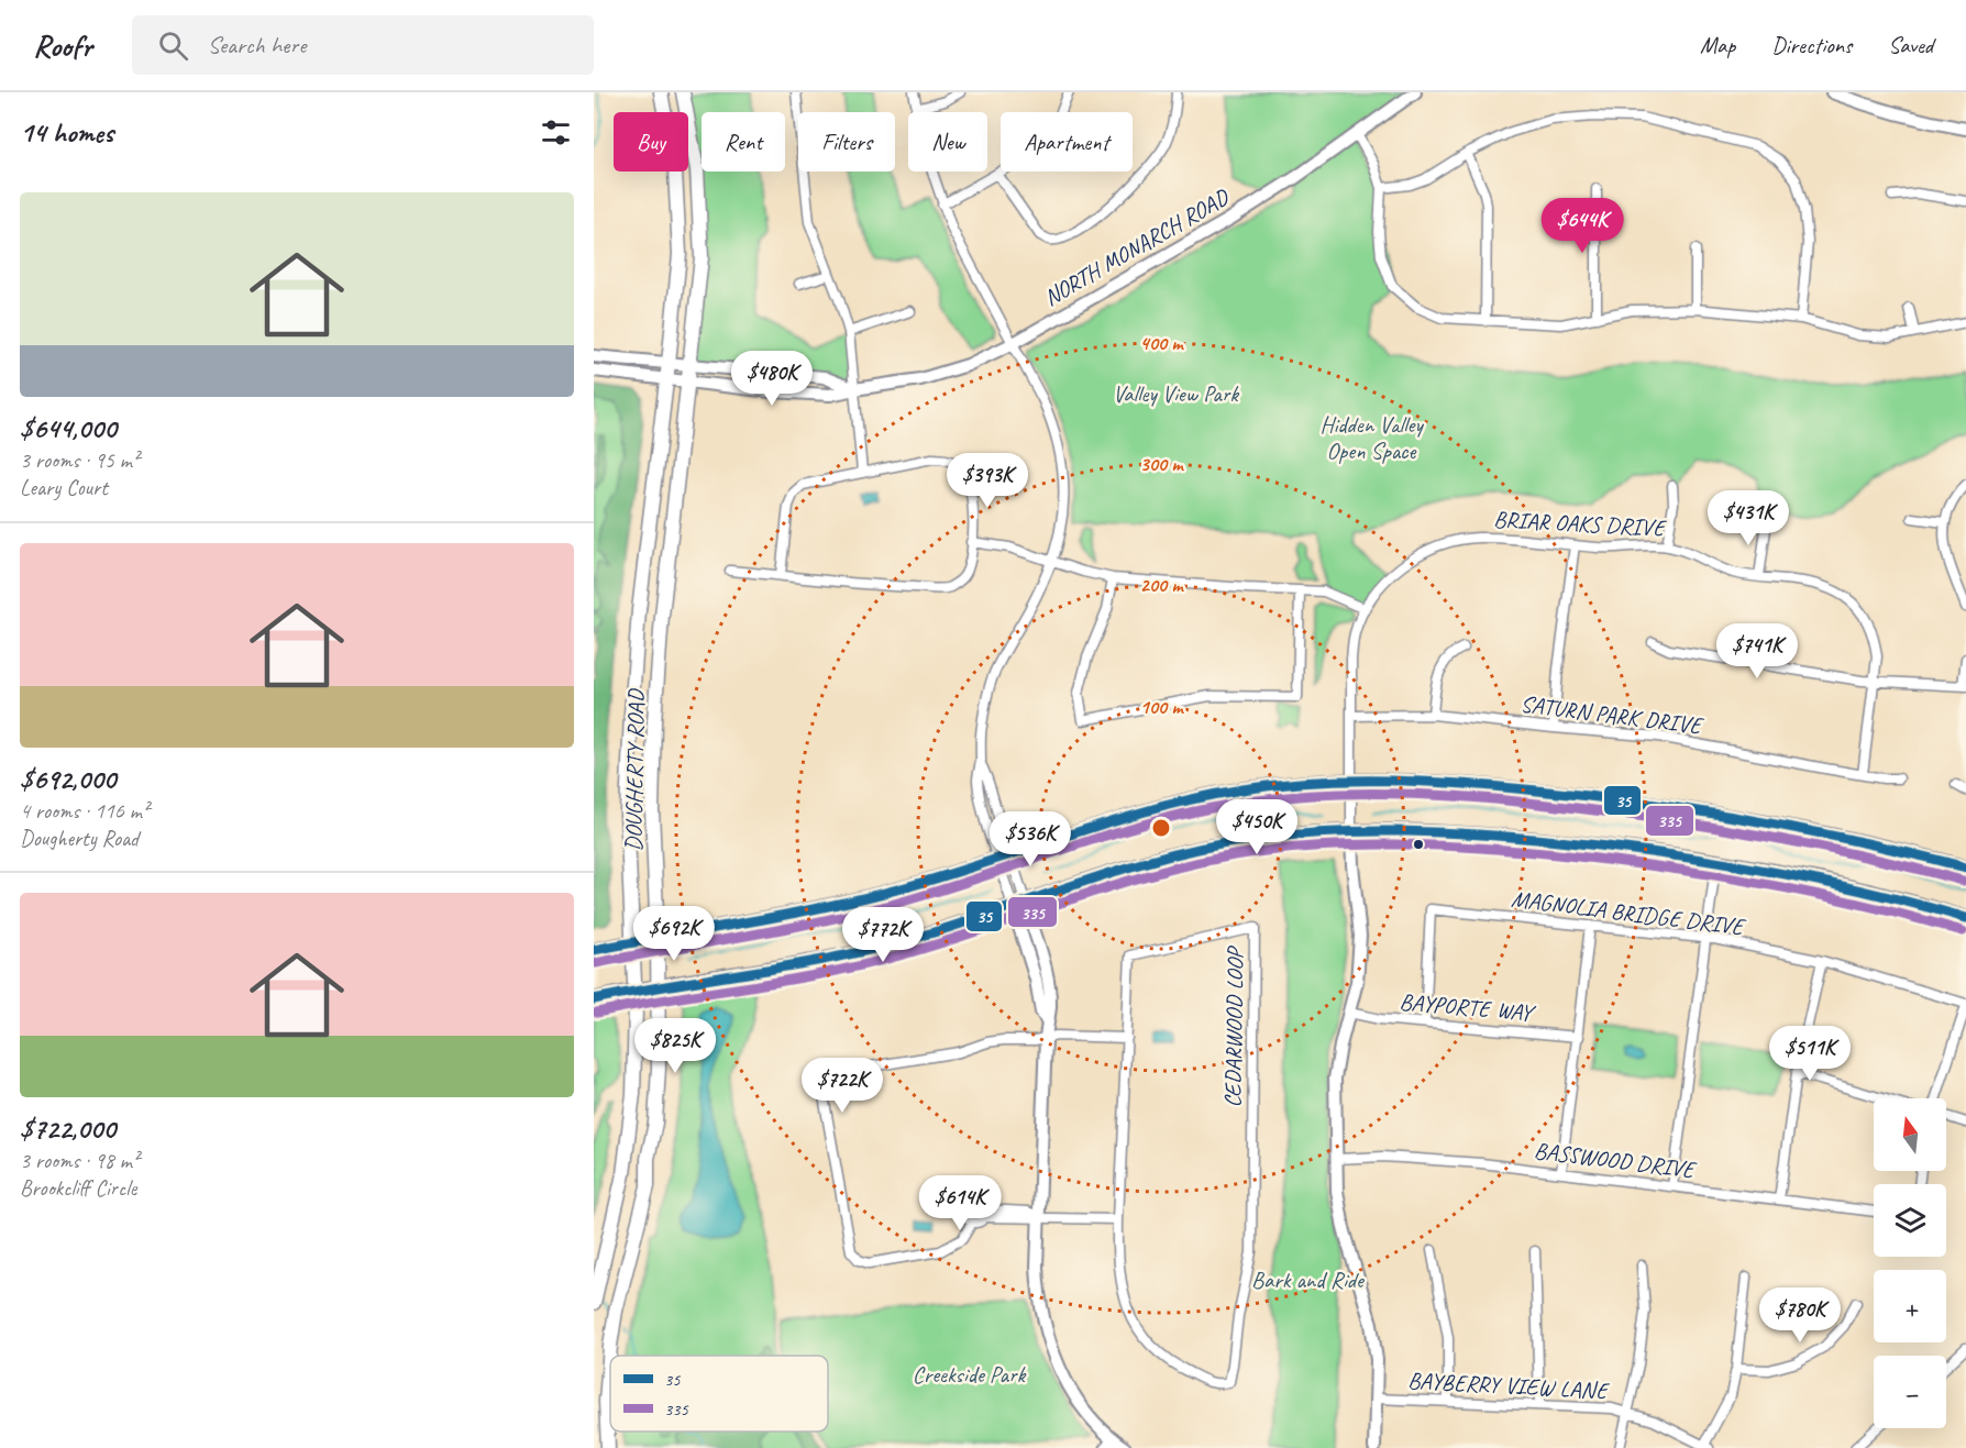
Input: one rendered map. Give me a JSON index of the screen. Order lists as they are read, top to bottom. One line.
{"streets":{"main road":["DOUGHERTY ROAD"],"street":["NORTH MONARCH ROAD","BRIAR OAKS DRIVE","SATURN PARK DRIVE","MAGNOLIA BRIDGE DRIVE","BAYPORTE WAY","CEDARWOOD LOOP","BASSWOOD DRIVE","BAYBERRY VIEW LANE"]},"crossings":[["NORTH MONARCH ROAD","DOUGHERTY ROAD"],["BRIAR OAKS DRIVE","SATURN PARK DRIVE"],["MAGNOLIA BRIDGE DRIVE","BAYPORTE WAY"]],"parks":["Valley View Park","Hidden Valley Open Space","Bark and Ride","Creekside Park"],"lines":["transit line 35","transit line 335"],"legend":["35","335"],"north":"top","page":{"header":"Roofr","search":"Search here","nav":["Map","Directions","Saved"],"heading":"14 homes","chip":["Buy","Rent","Filters","New","Apartment"],"list":[{"name":"$644,000","note":"3 rooms · 95 m² · Leary Court"},{"name":"$692,000","note":"4 rooms · 116 m² · Dougherty Road"},{"name":"$722,000","note":"3 rooms · 98 m² · Brookcliff Circle"}],"price":["$644K","$480K","$393K","$431K","$741K","$450K","$536K","$692K","$772K","$825K","$511K","$722K","$614K","$780K"],"map_buttons":["+","−"]},"rings":["400 m","300 m","200 m","100 m"]}
